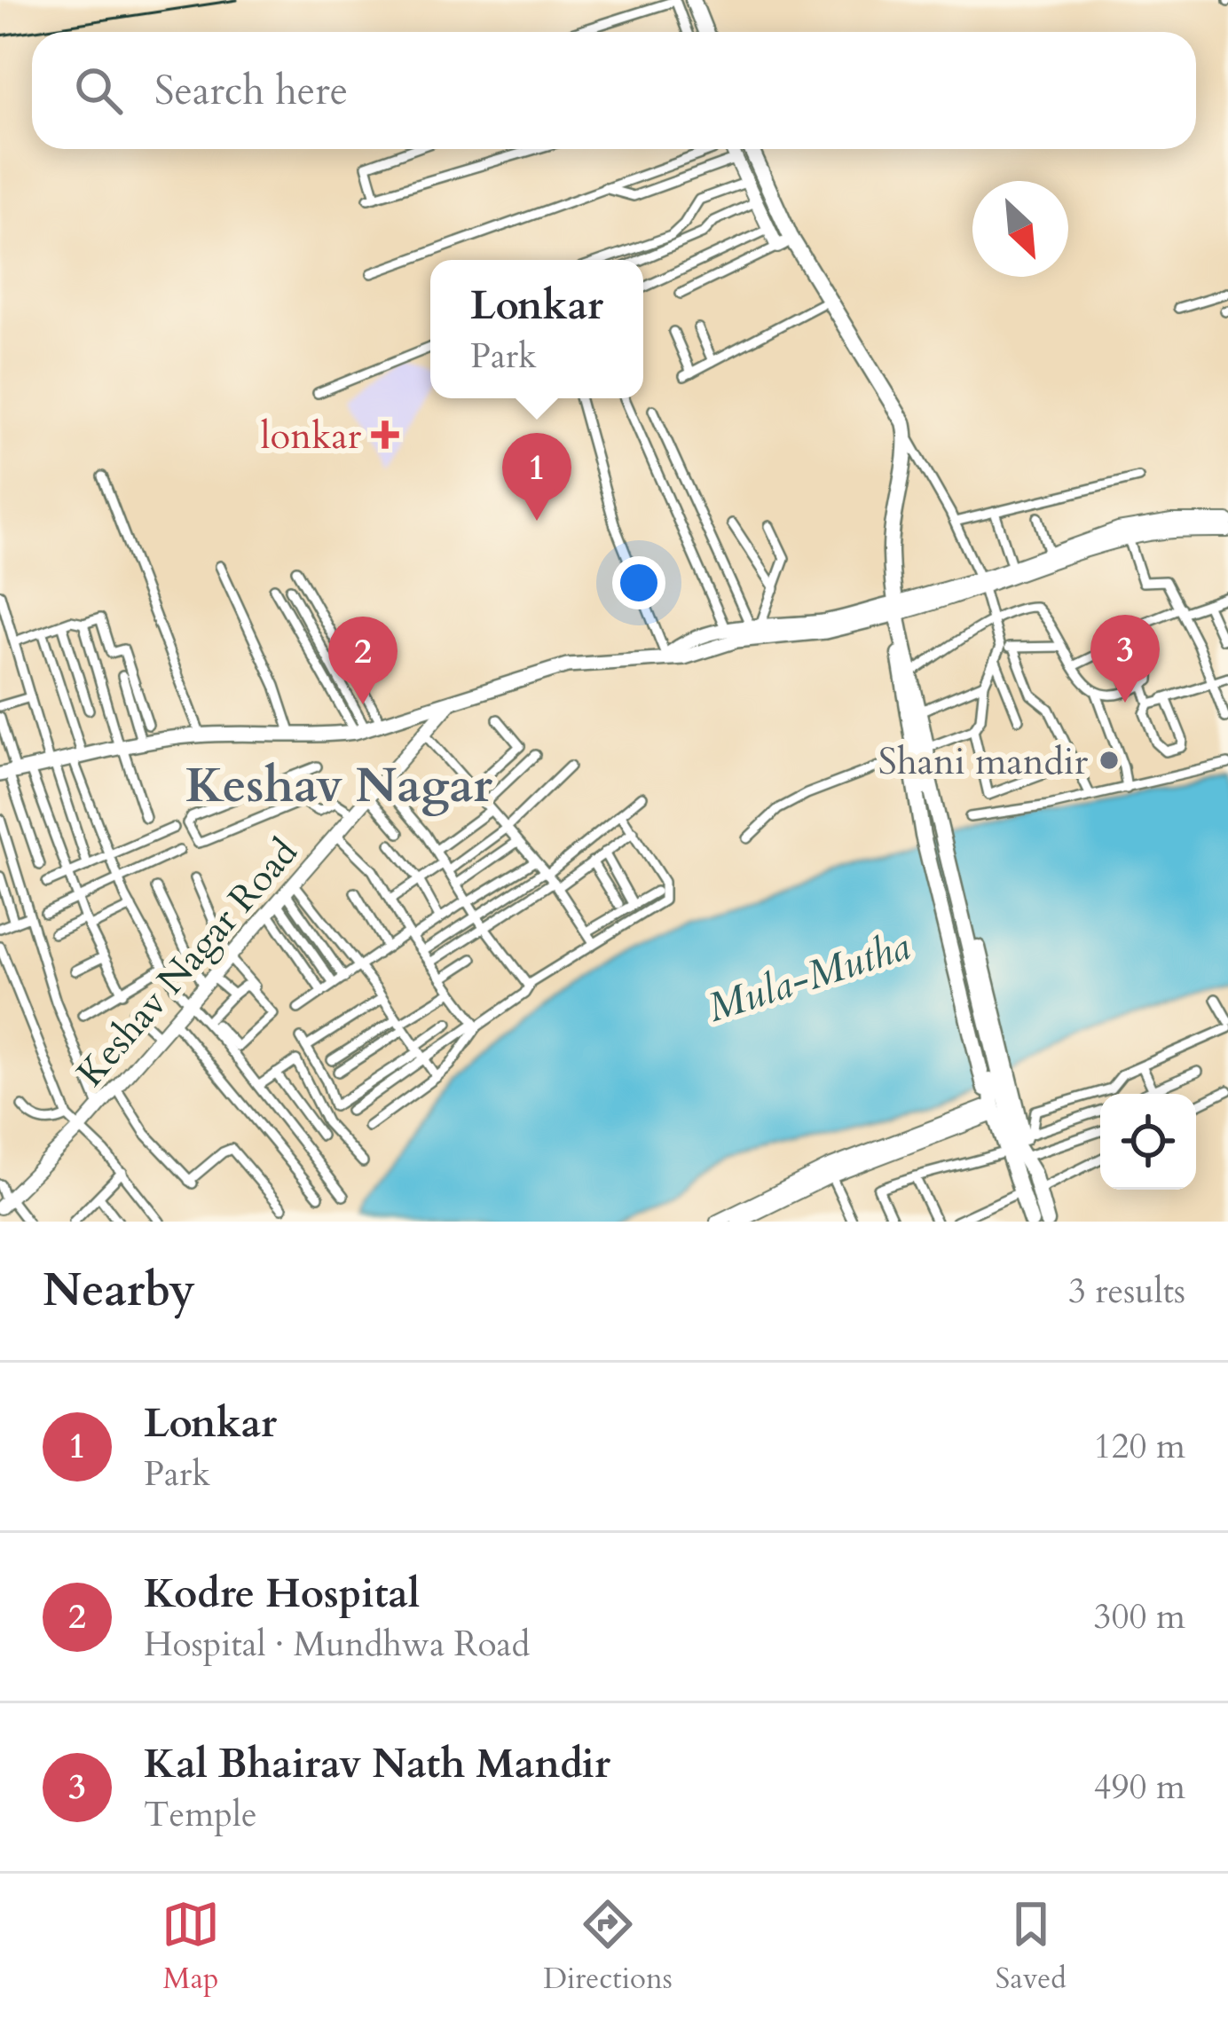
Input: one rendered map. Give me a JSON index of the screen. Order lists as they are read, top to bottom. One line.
{"streets":{"street":["Keshav Nagar Road"]},"districts":["Keshav Nagar"],"water":["Mula-Mutha"],"places":{"health":["lonkar"],"other":["Shani mandir"]},"north":"bottom right","page":{"search":"Search here","popup":["Lonkar","Park"],"pins":["1","3","2"],"heading":["Nearby","3 results"],"list":[{"mark":"1","name":"Lonkar","note":"Park","value":"120 m"},{"mark":"2","name":"Kodre Hospital","note":"Hospital · Mundhwa Road","value":"300 m"},{"mark":"3","name":"Kal Bhairav Nath Mandir","note":"Temple","value":"490 m"}],"nav":["Map","Directions","Saved"]}}
